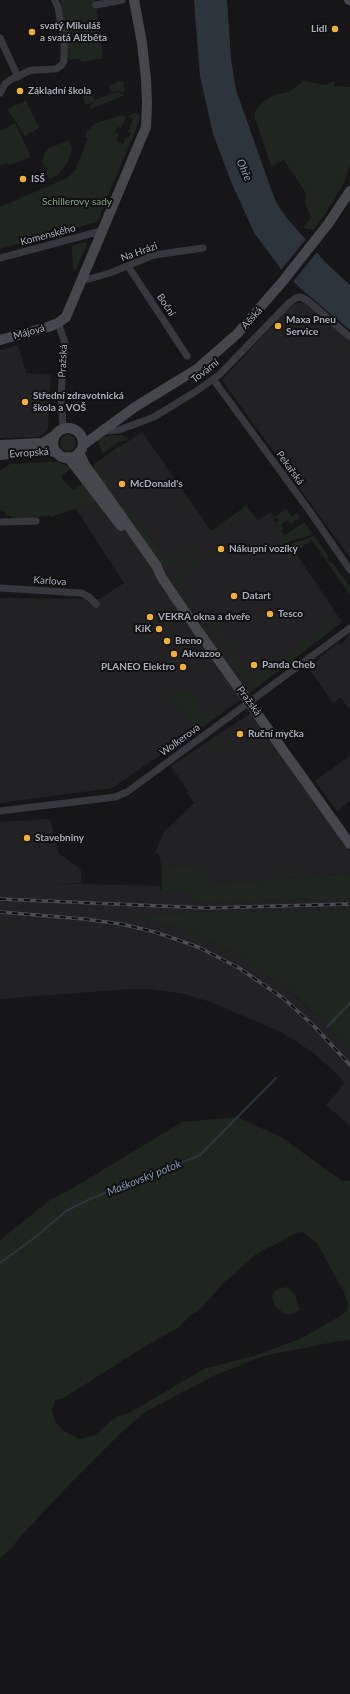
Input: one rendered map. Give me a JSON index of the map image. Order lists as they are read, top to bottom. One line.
{"streets":{"main road":["Ašská","Májová","Pražská","Evropská"],"street":["Komenského","Na Hrázi","Boční","Tovární","Pekařská","Karlova","Wolkerova"]},"crossings":[["Na Hrázi","Boční"],["Ašská","Pražská"],["Ašská","Tovární"],["Ašská","Evropská"],["Májová","Pražská"],["Pražská","Evropská"],["Pražská","Wolkerova"],["Tovární","Pekařská"]],"water":["Ohře","Maškovský potok"],"parks":["Schillerovy sady"],"places":["Lidl","svatý Mikuláš a svatá Alžběta","Základní škola","ISŠ","Maxa Pneu Service","Střední zdravotnická škola a VOŠ","McDonald's","Nákupní vozíky","Datart","Tesco","VEKRA okna a dveře","KiK","Breno","Akvazoo","Panda Cheb","PLANEO Elektro","Ruční myčka","Stavebniny"]}
